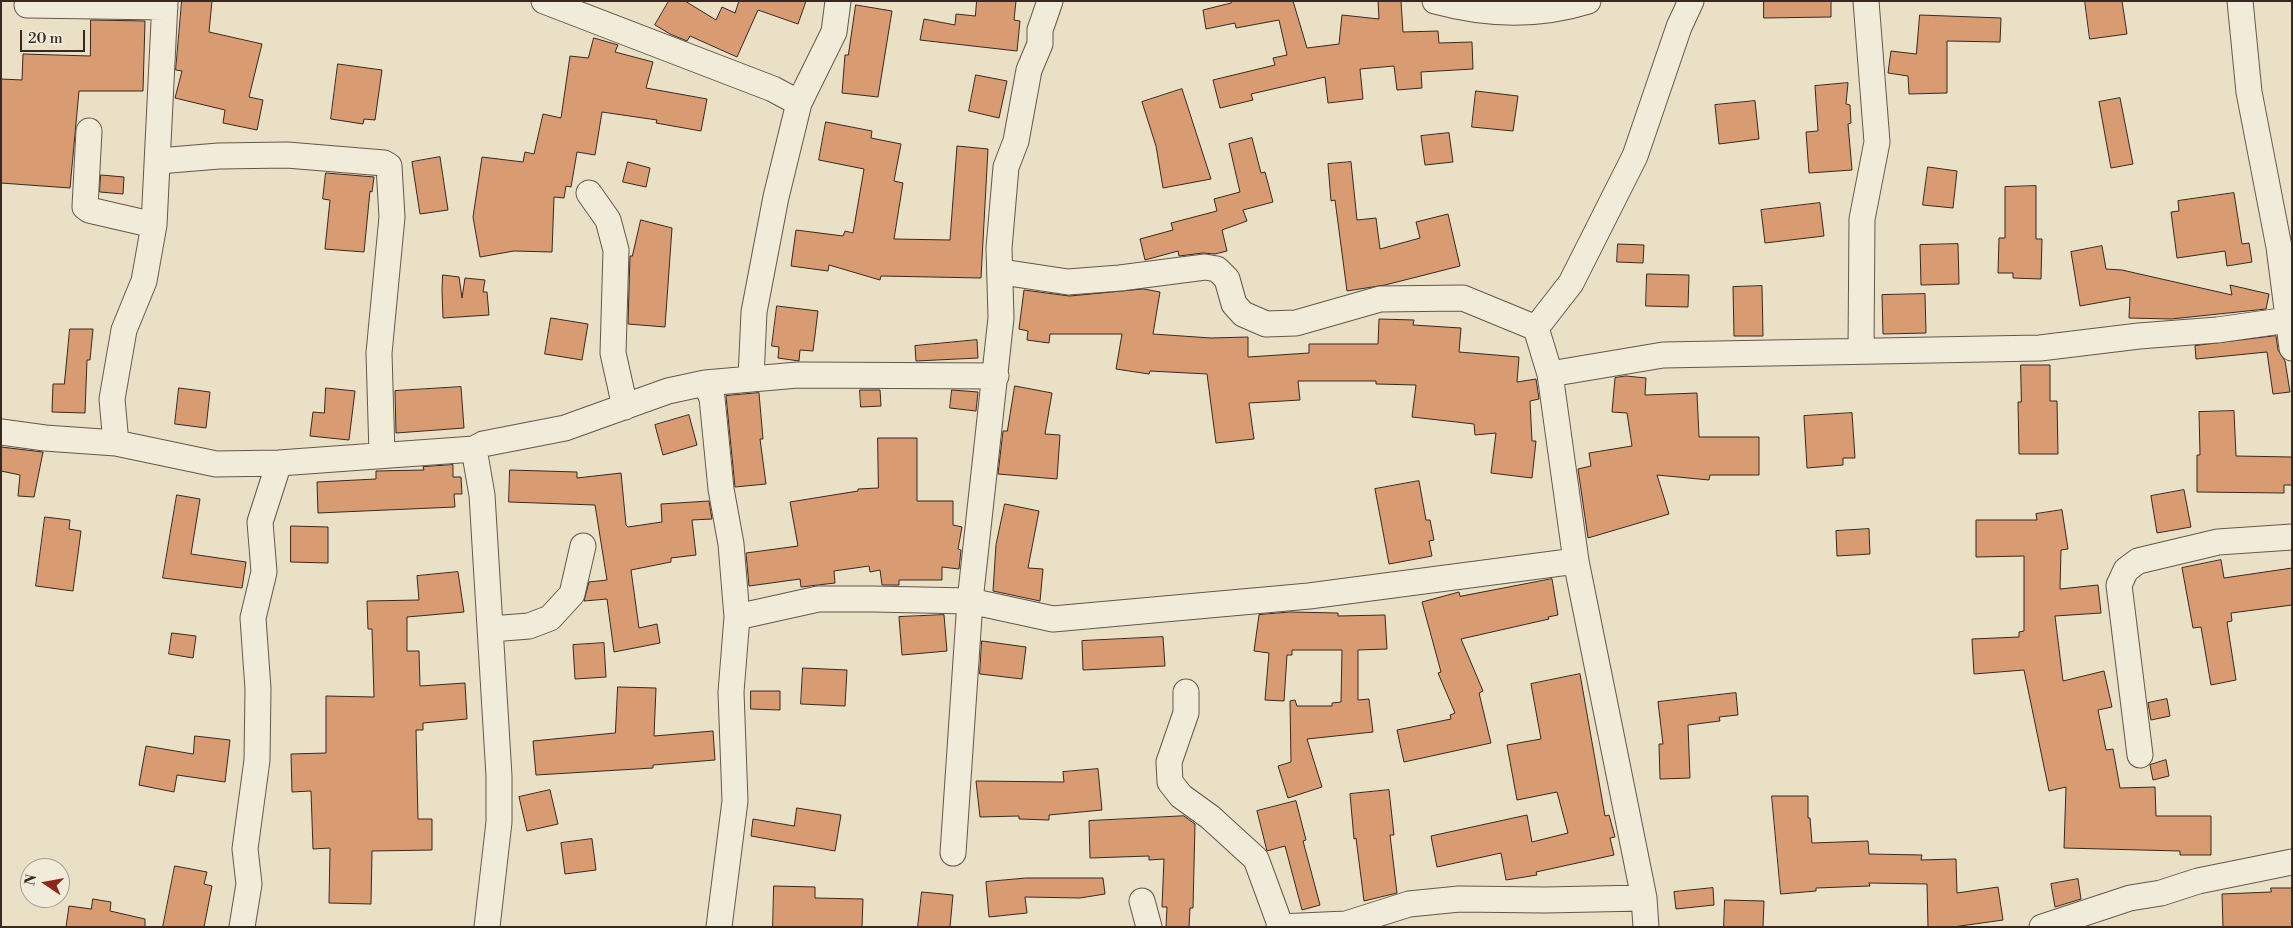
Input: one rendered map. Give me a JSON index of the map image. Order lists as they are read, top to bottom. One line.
{"scale_bar":"20 m","north":"left"}
